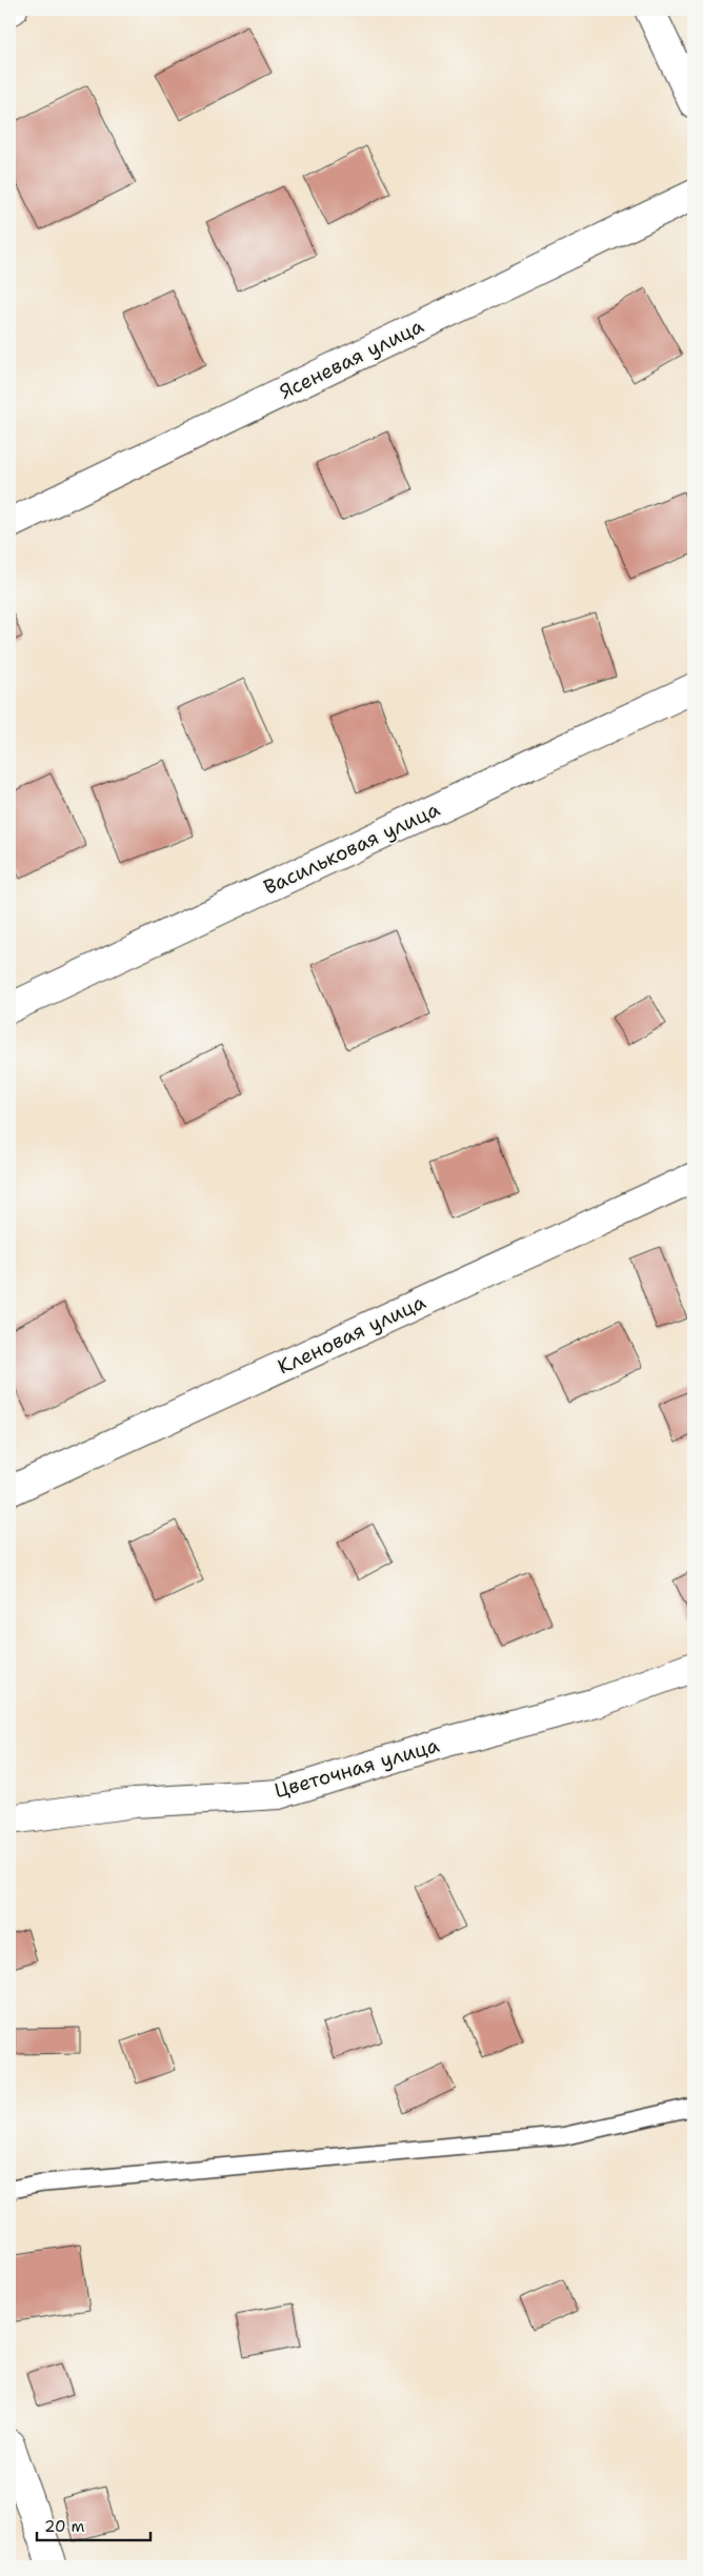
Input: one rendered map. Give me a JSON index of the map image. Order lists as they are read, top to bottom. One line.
{"streets":{"street":["Ясеневая улица","Васильковая улица","Кленовая улица","Цветочная улица"]},"scale_bar":"20 m"}
